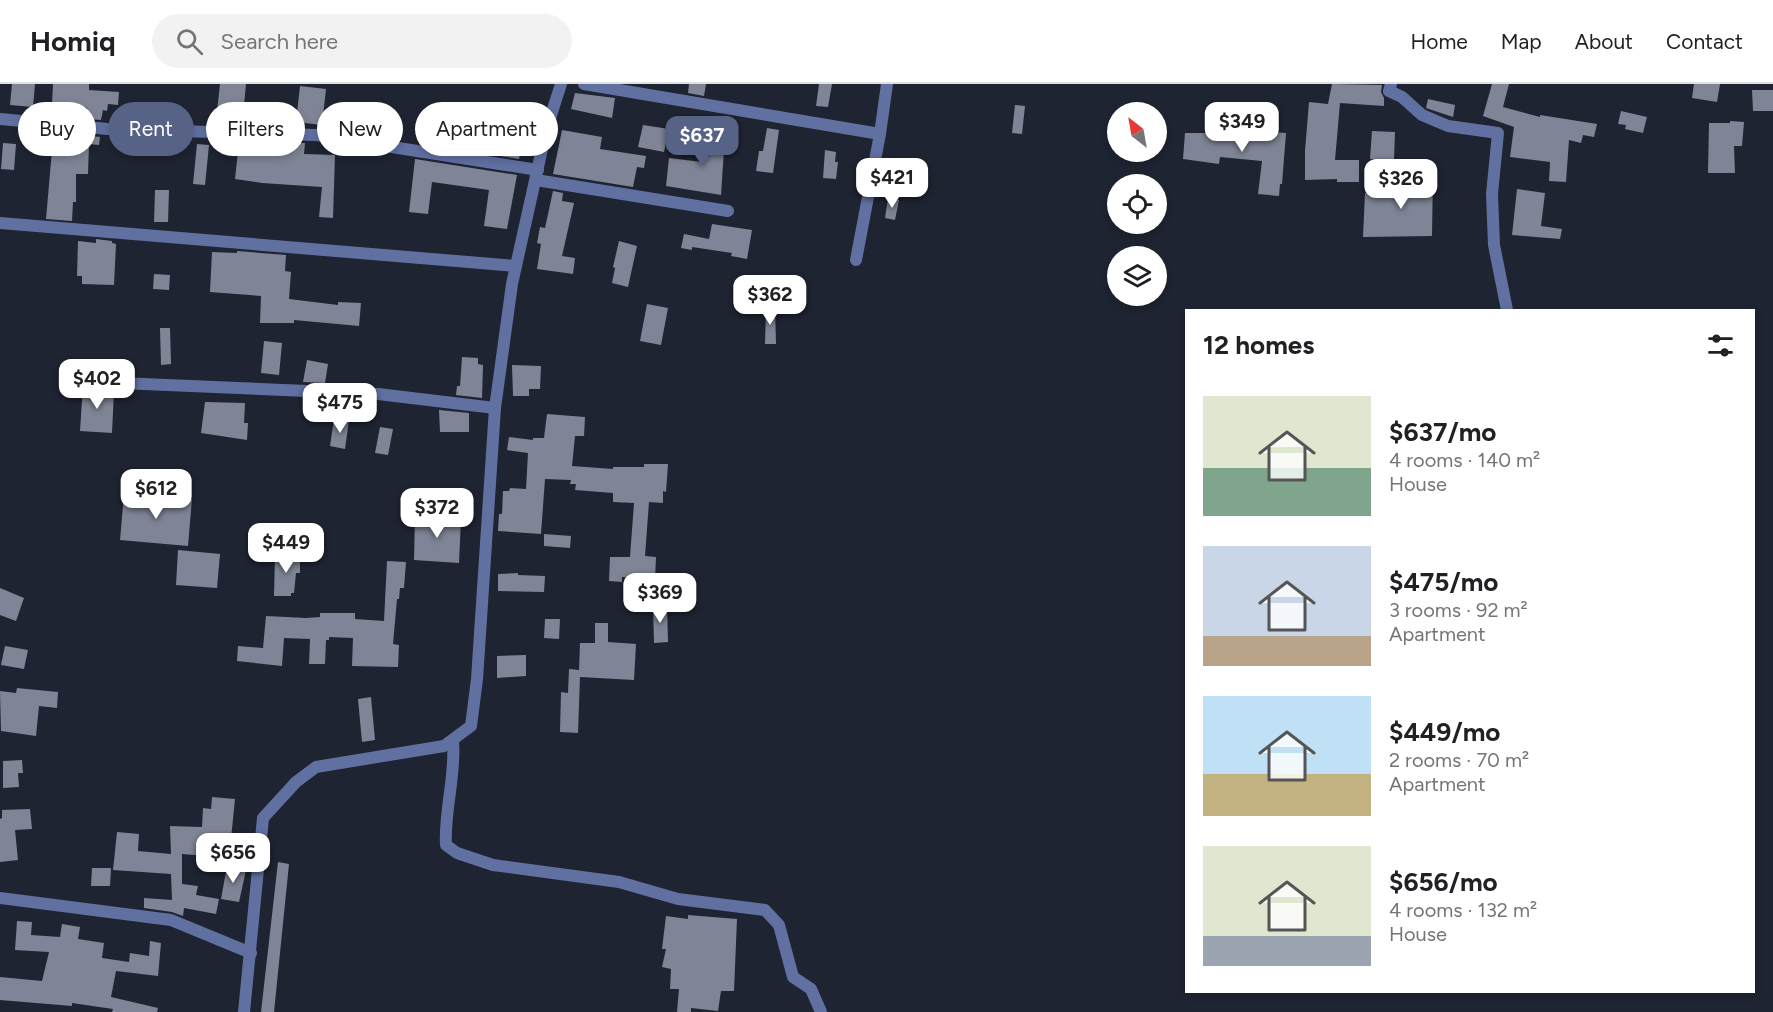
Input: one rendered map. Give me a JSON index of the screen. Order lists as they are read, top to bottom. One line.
{"north":"top left","page":{"header":"Homiq","search":"Search here","nav":["Home","Map","About","Contact"],"price":["$349","$637","$421","$326","$362","$402","$475","$612","$372","$449","$369","$656"],"chip":["Buy","Rent","Filters","New","Apartment"],"heading":"12 homes","list":[{"name":"$637/mo","note":"4 rooms · 140 m² · House"},{"name":"$475/mo","note":"3 rooms · 92 m² · Apartment"},{"name":"$449/mo","note":"2 rooms · 70 m² · Apartment"},{"name":"$656/mo","note":"4 rooms · 132 m² · House"}]}}
